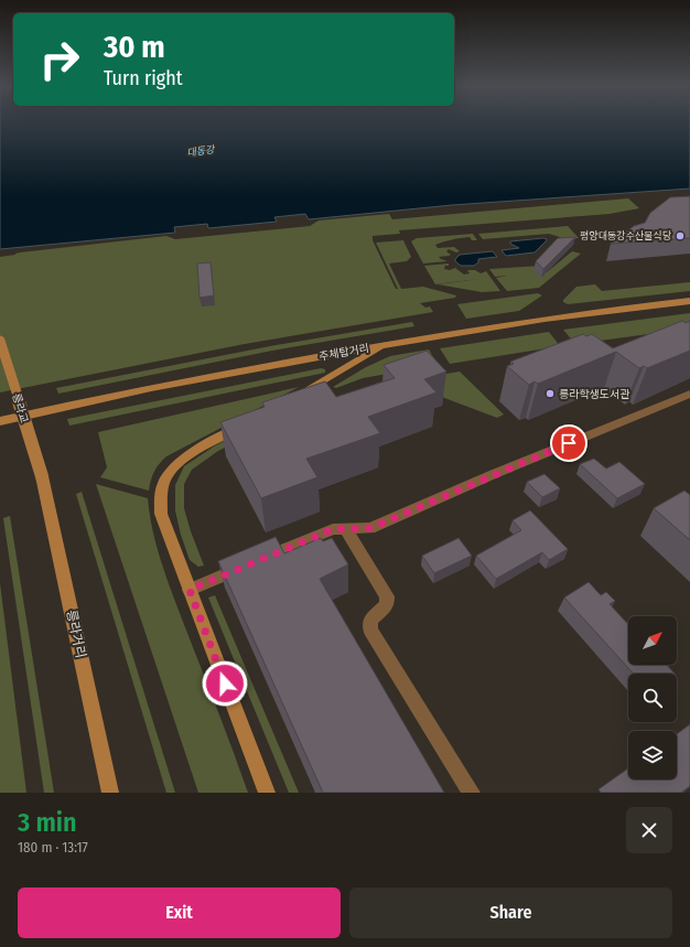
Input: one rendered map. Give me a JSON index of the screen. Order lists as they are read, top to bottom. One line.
{"streets":{"main road":["주체탑거리","릉라교","릉라거리"]},"crossings":[["릉라교","릉라거리"]],"water":["대동강"],"places":["평양대동강수산물식당","릉라학생도서관"],"north":"top right","page":{"turn":["30 m","Turn right"],"heading":["3 min","180 m · 13:17"],"buttons":["Exit","Share"]}}
